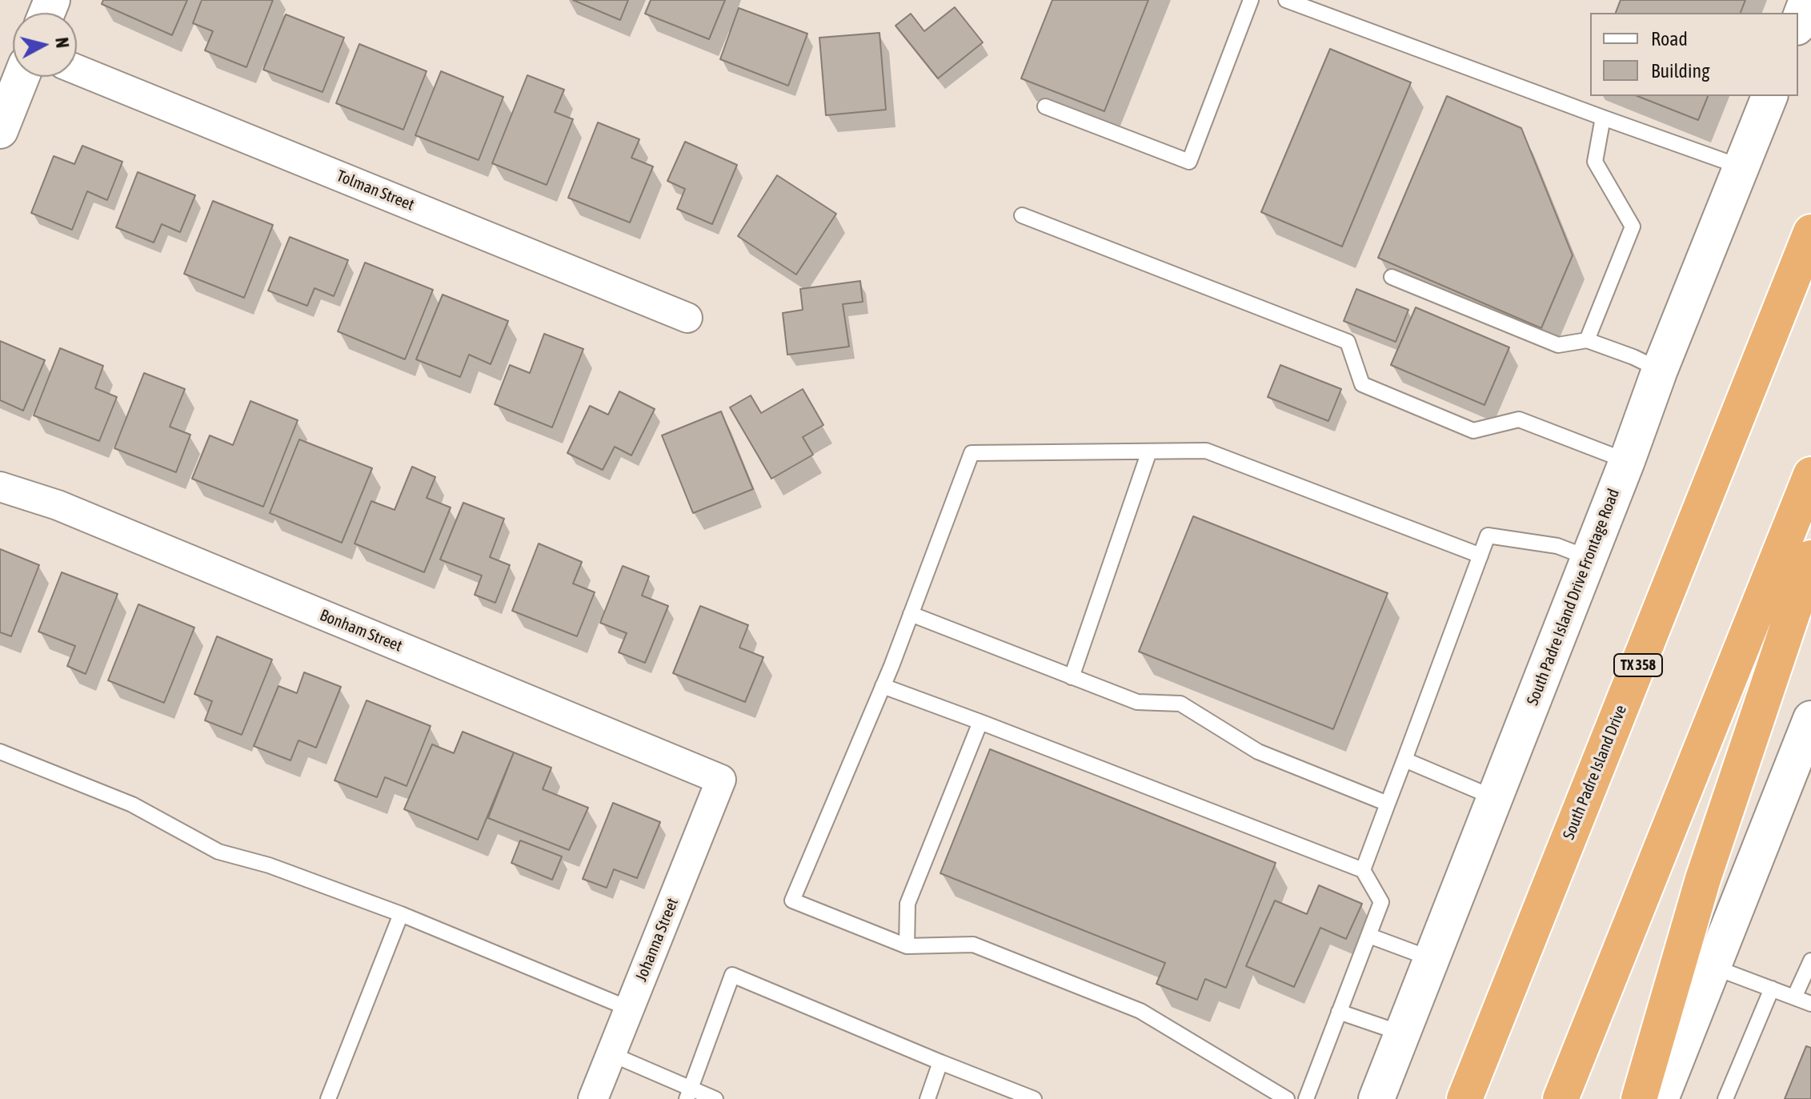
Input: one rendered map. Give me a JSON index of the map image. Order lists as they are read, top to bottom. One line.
{"streets":{"highway":["TX 358","South Padre Island Drive"],"main road":["South Padre Island Drive Frontage Road"],"street":["Tolman Street","Bonham Street","Johanna Street"]},"crossings":[["Bonham Street","Johanna Street"]],"legend":["Road","Building"],"north":"right"}
